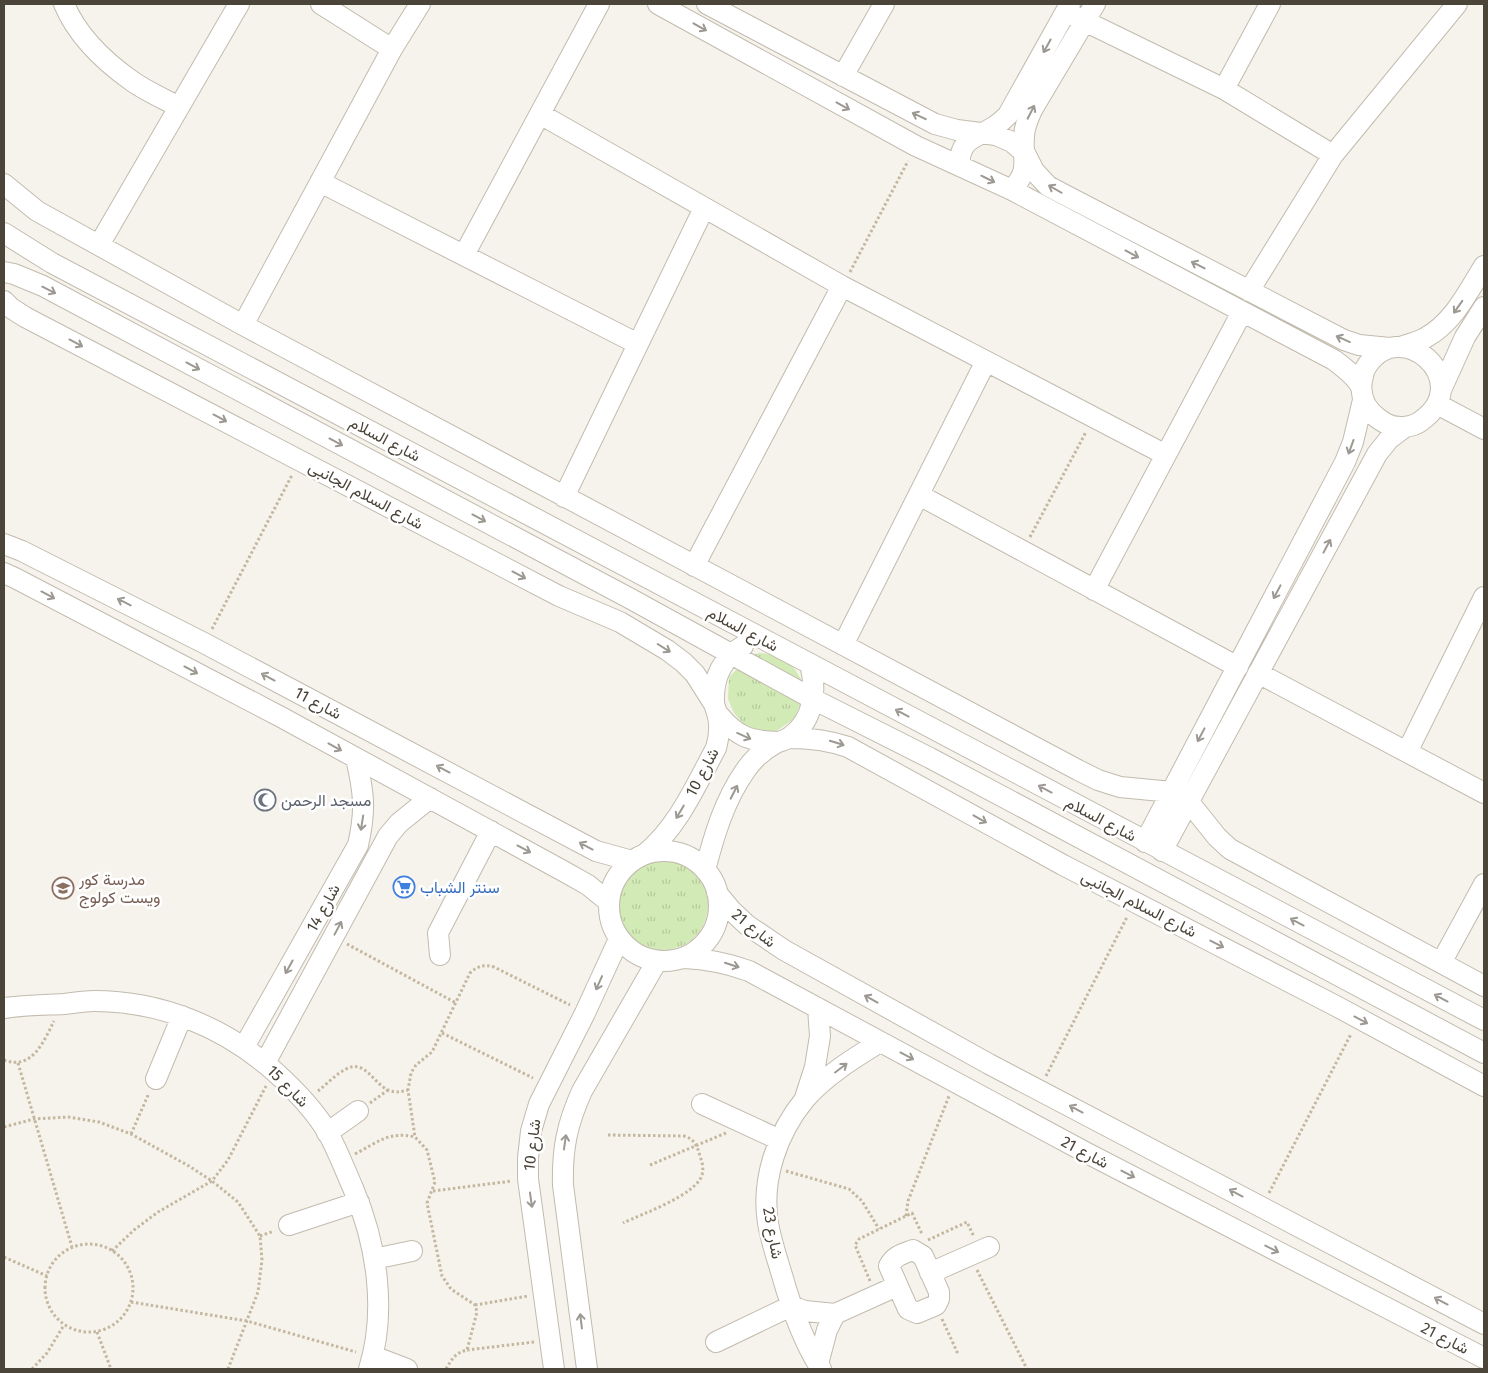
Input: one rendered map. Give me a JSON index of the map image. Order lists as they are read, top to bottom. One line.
{"streets":{"street":["شارع السلام","شارع السلام الجانبى","شارع 11","شارع 10","شارع 14","شارع 21","شارع 15","شارع 23"]},"crossings":[["شارع السلام","شارع 10"],["شارع السلام الجانبى","شارع 10"],["شارع 11","شارع 10"],["شارع 11","شارع 14"],["شارع 11","شارع 21"],["شارع 10","شارع 21"],["شارع 14","شارع 15"],["شارع 21","شارع 23"]],"places":{"mosque":["مسجد الرحمن"],"supermarket":["سنتر الشباب"],"school or university":["مدرسة كور ويست كولوج"]}}
